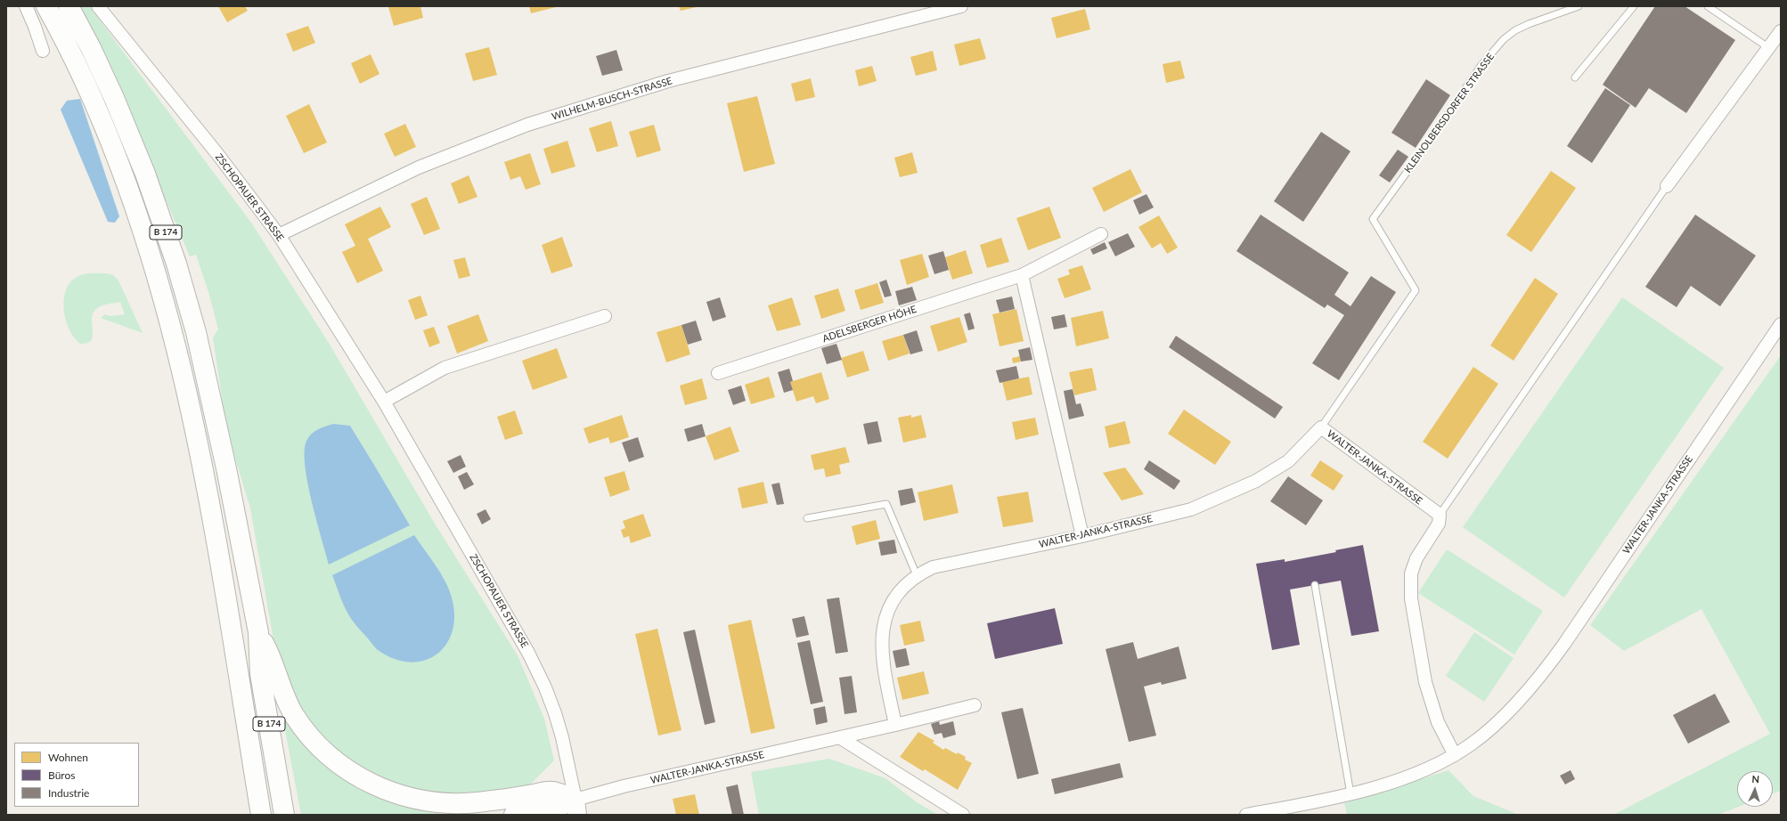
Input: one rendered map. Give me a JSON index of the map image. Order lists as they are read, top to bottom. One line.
{"streets":{"highway":["B 174"],"street":["WILHELM-BUSCH-STRASSE","ZSCHOPAUER STRASSE","ADELSBERGER HÖHE","WALTER-JANKA-STRASSE"],"lane":["KLEINOLBERSDORFER STRASSE"]},"crossings":[["WILHELM-BUSCH-STRASSE","ZSCHOPAUER STRASSE"],["KLEINOLBERSDORFER STRASSE","WALTER-JANKA-STRASSE"],["ZSCHOPAUER STRASSE","WALTER-JANKA-STRASSE"]],"legend":["Wohnen","Büros","Industrie"],"north":"top"}
